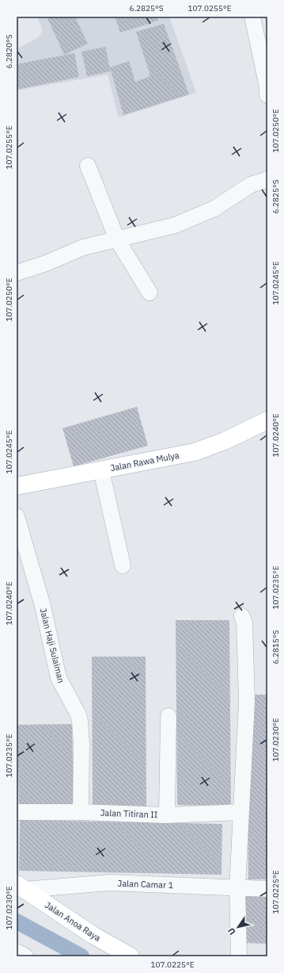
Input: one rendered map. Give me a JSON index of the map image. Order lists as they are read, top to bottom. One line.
{"streets":{"main road":["Jalan Rawa Mulya","Jalan Anoa Raya"],"street":["Jalan Haji Sulaiman","Jalan Titiran II","Jalan Camar 1"]},"crossings":[["Jalan Haji Sulaiman","Jalan Titiran II"],["Jalan Camar 1","Jalan Anoa Raya"]],"north":"bottom left","coordinates":["6.2825°S","107.0255°E","6.2820°S","107.0250°E","107.0245°E","107.0240°E","107.0235°E","6.2815°S","107.0230°E","107.0225°E"]}
